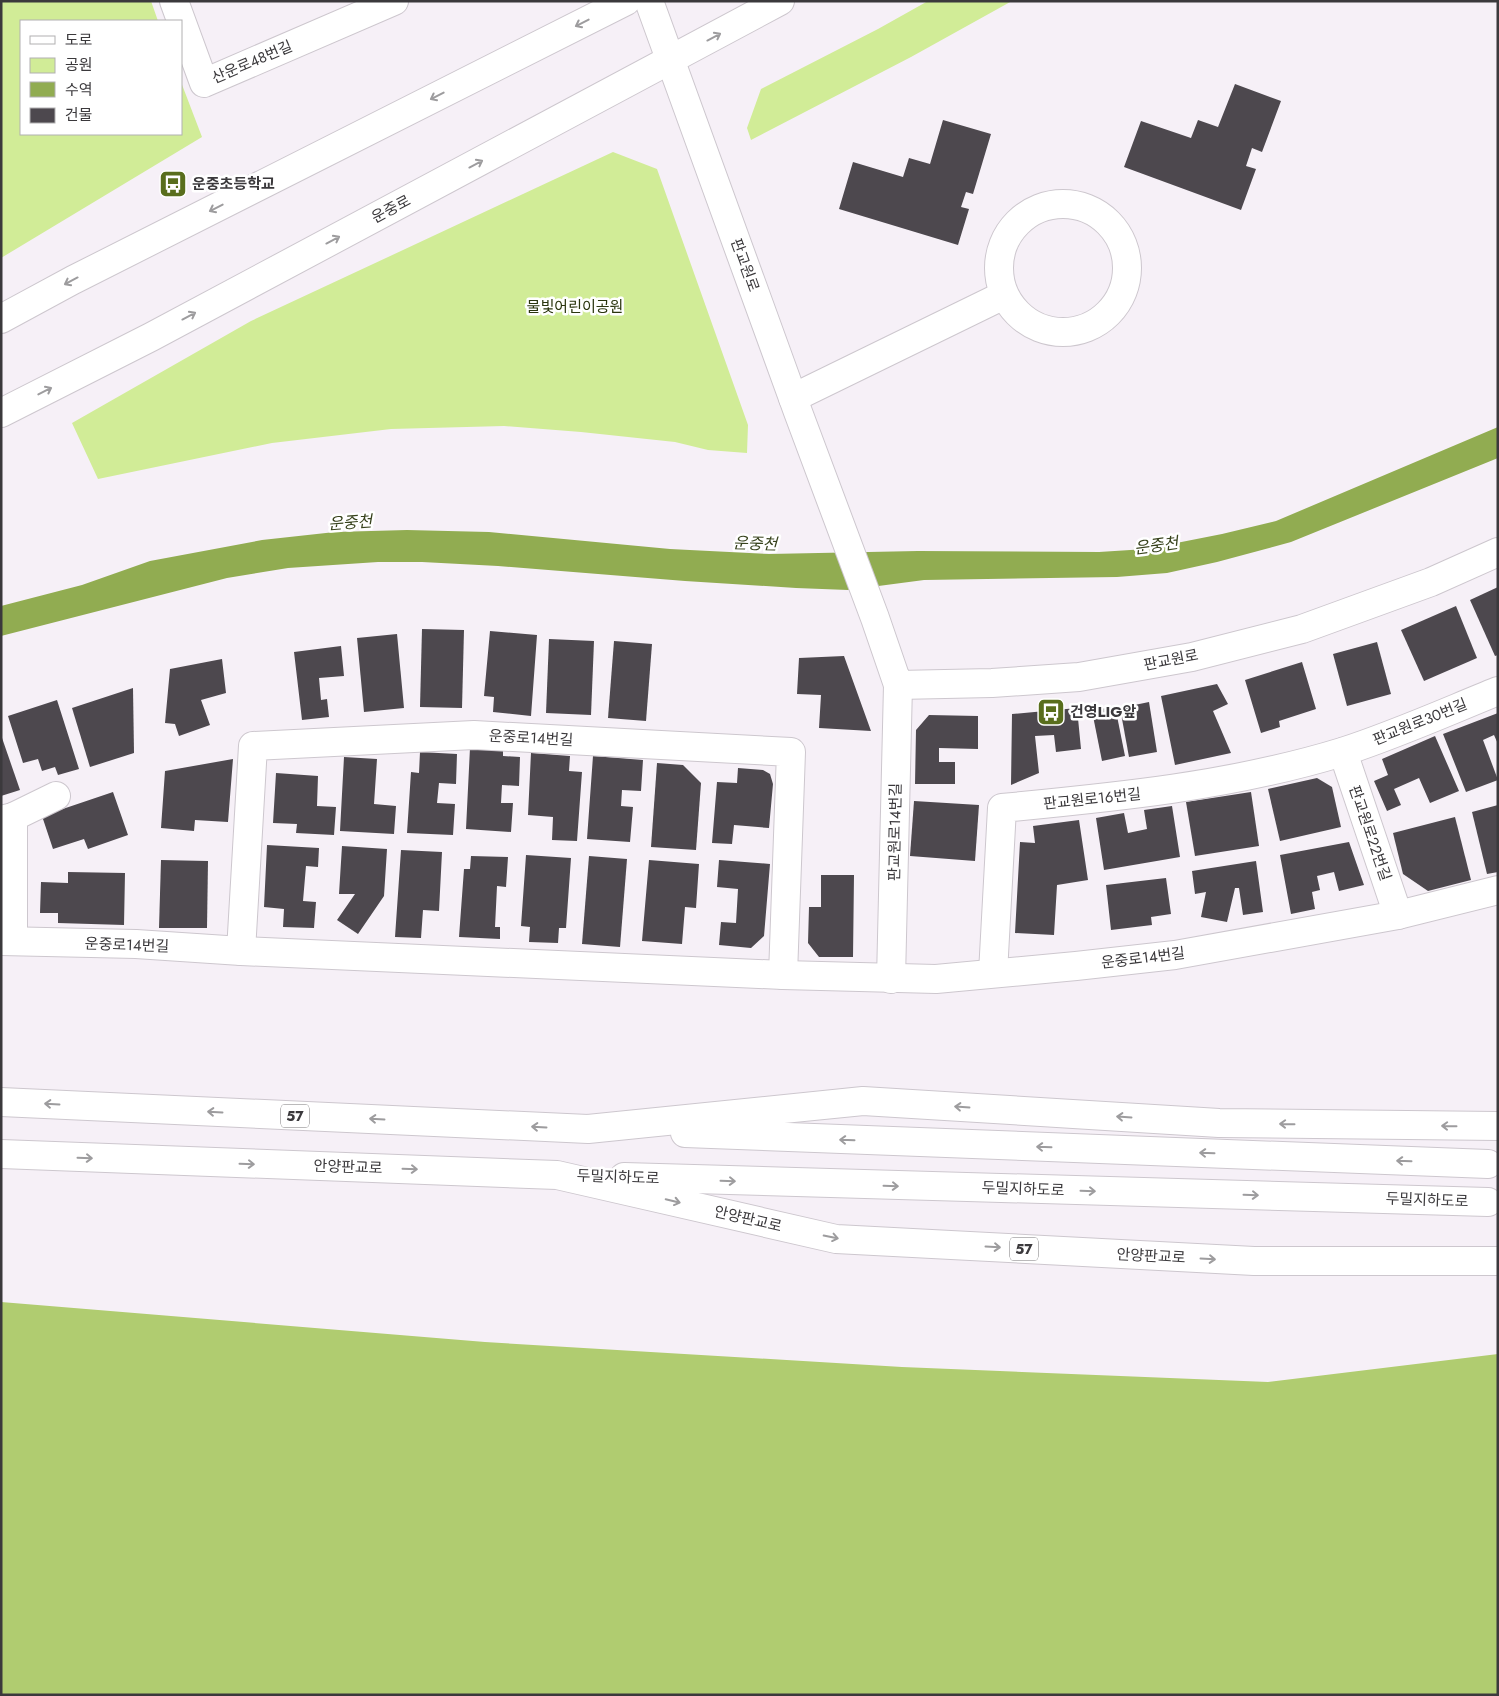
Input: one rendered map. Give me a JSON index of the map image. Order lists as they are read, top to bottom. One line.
{"streets":{"main road":["산운로48번길","운중로","판교원로","판교원로30번길","운중로14번길","판교원로16번길","판교원로14번길","판교원로22번길","57","안양판교로","두밀지하도로"]},"crossings":[["운중로","판교원로"],["판교원로","판교원로14번길"],["판교원로30번길","판교원로16번길"],["판교원로30번길","판교원로22번길"],["운중로14번길","판교원로16번길"],["운중로14번길","판교원로14번길"],["운중로14번길","판교원로22번길"],["판교원로16번길","판교원로22번길"],["안양판교로","두밀지하도로"]],"water":["운중천"],"parks":["물빛어린이공원"],"places":{"bus stop":["운중초등학교","건영LIG앞"]},"legend":["도로","공원","수역","건물"]}
